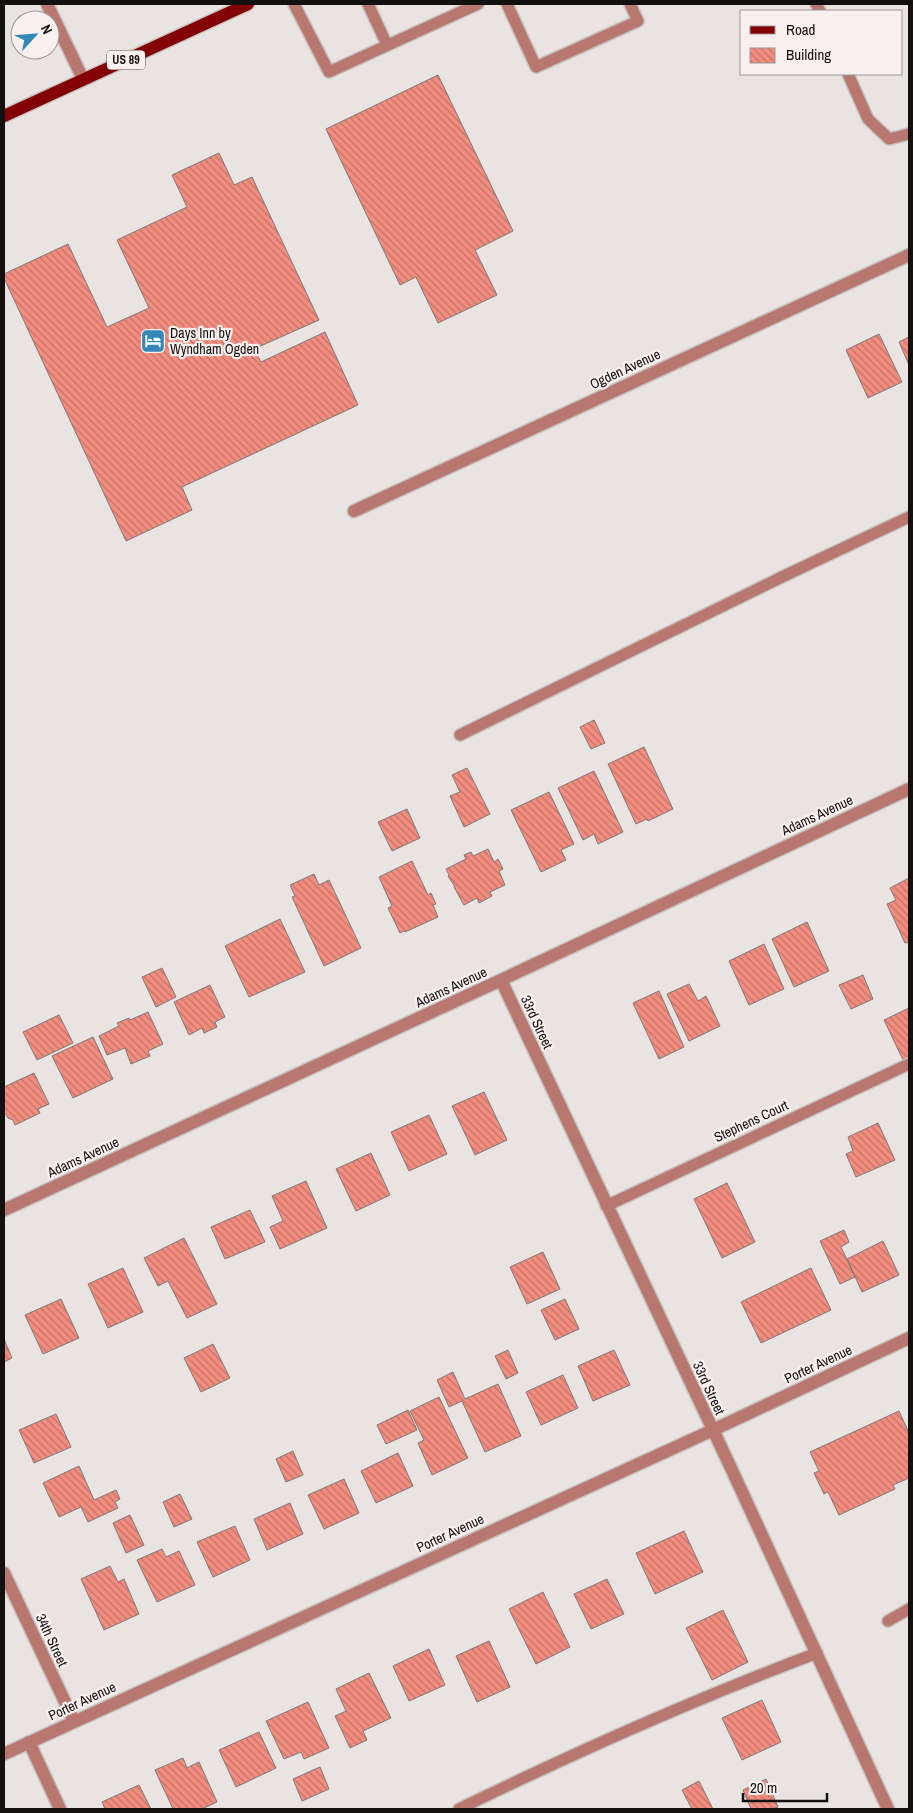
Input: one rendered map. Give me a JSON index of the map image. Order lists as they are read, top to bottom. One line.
{"streets":{"main road":["US 89"],"street":["Ogden Avenue","Adams Avenue","33rd Street","Porter Avenue","34th Street"],"lane":["Stephens Court"]},"crossings":[["Adams Avenue","33rd Street"],["33rd Street","Stephens Court"],["33rd Street","Porter Avenue"],["Porter Avenue","34th Street"]],"places":{"hotel":["Days Inn by Wyndham Ogden"]},"legend":["Road","Building"],"scale_bar":"20 m","north":"top right"}
